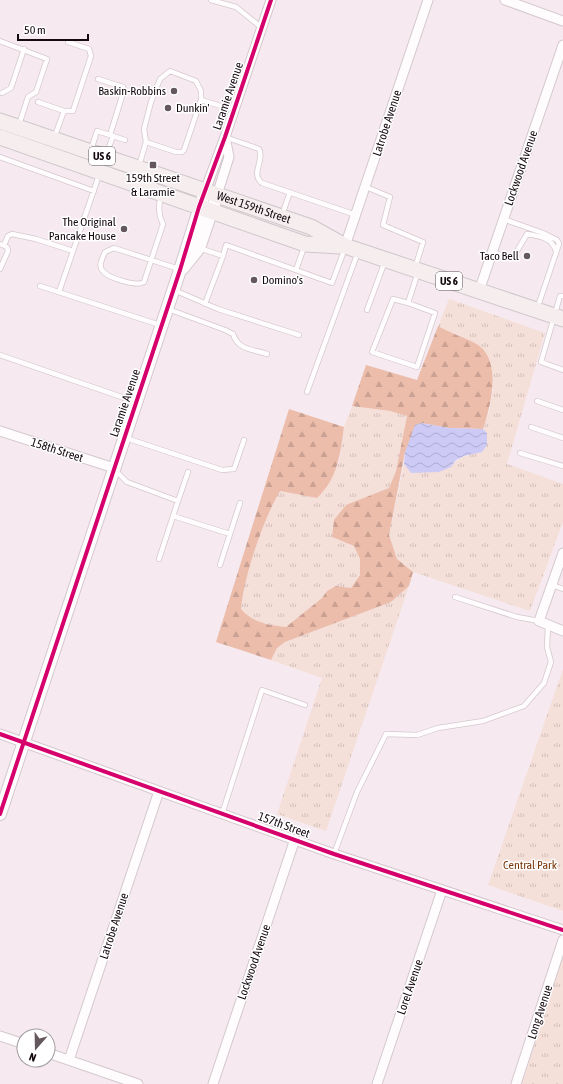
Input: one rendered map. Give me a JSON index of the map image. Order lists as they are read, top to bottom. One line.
{"streets":{"main road":["US 6","West 159th Street"],"street":["Laramie Avenue","Latrobe Avenue","Lockwood Avenue","158th Street","157th Street","Lorel Avenue","Long Avenue"]},"crossings":[["Laramie Avenue","West 159th Street"],["Laramie Avenue","158th Street"],["Laramie Avenue","157th Street"],["Latrobe Avenue","West 159th Street"],["Latrobe Avenue","157th Street"],["Lockwood Avenue","West 159th Street"],["Lockwood Avenue","157th Street"],["157th Street","Lorel Avenue"]],"parks":["Central Park"],"places":{"other":["Baskin-Robbins","Dunkin'","The Original Pancake House","Taco Bell","Domino's"],"transit":["159th Street & Laramie"]},"scale_bar":"50 m","north":"bottom"}
